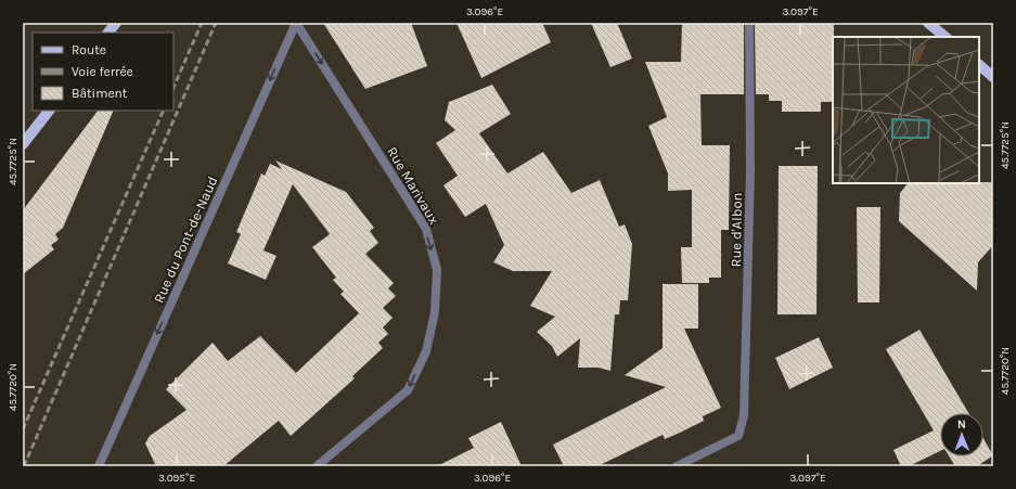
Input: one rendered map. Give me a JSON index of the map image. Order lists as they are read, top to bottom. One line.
{"streets":{"street":["Rue Marivaux","Rue d'Albon","Rue du Pont-de-Naud"]},"crossings":[["Rue Marivaux","Rue du Pont-de-Naud"]],"one_way":["Rue Marivaux","Rue du Pont-de-Naud"],"legend":["Route","Voie ferrée","Bâtiment"],"north":"top","coordinates":["3.096°E","3.097°E","45.7725°N","45.7720°N","3.095°E"]}
